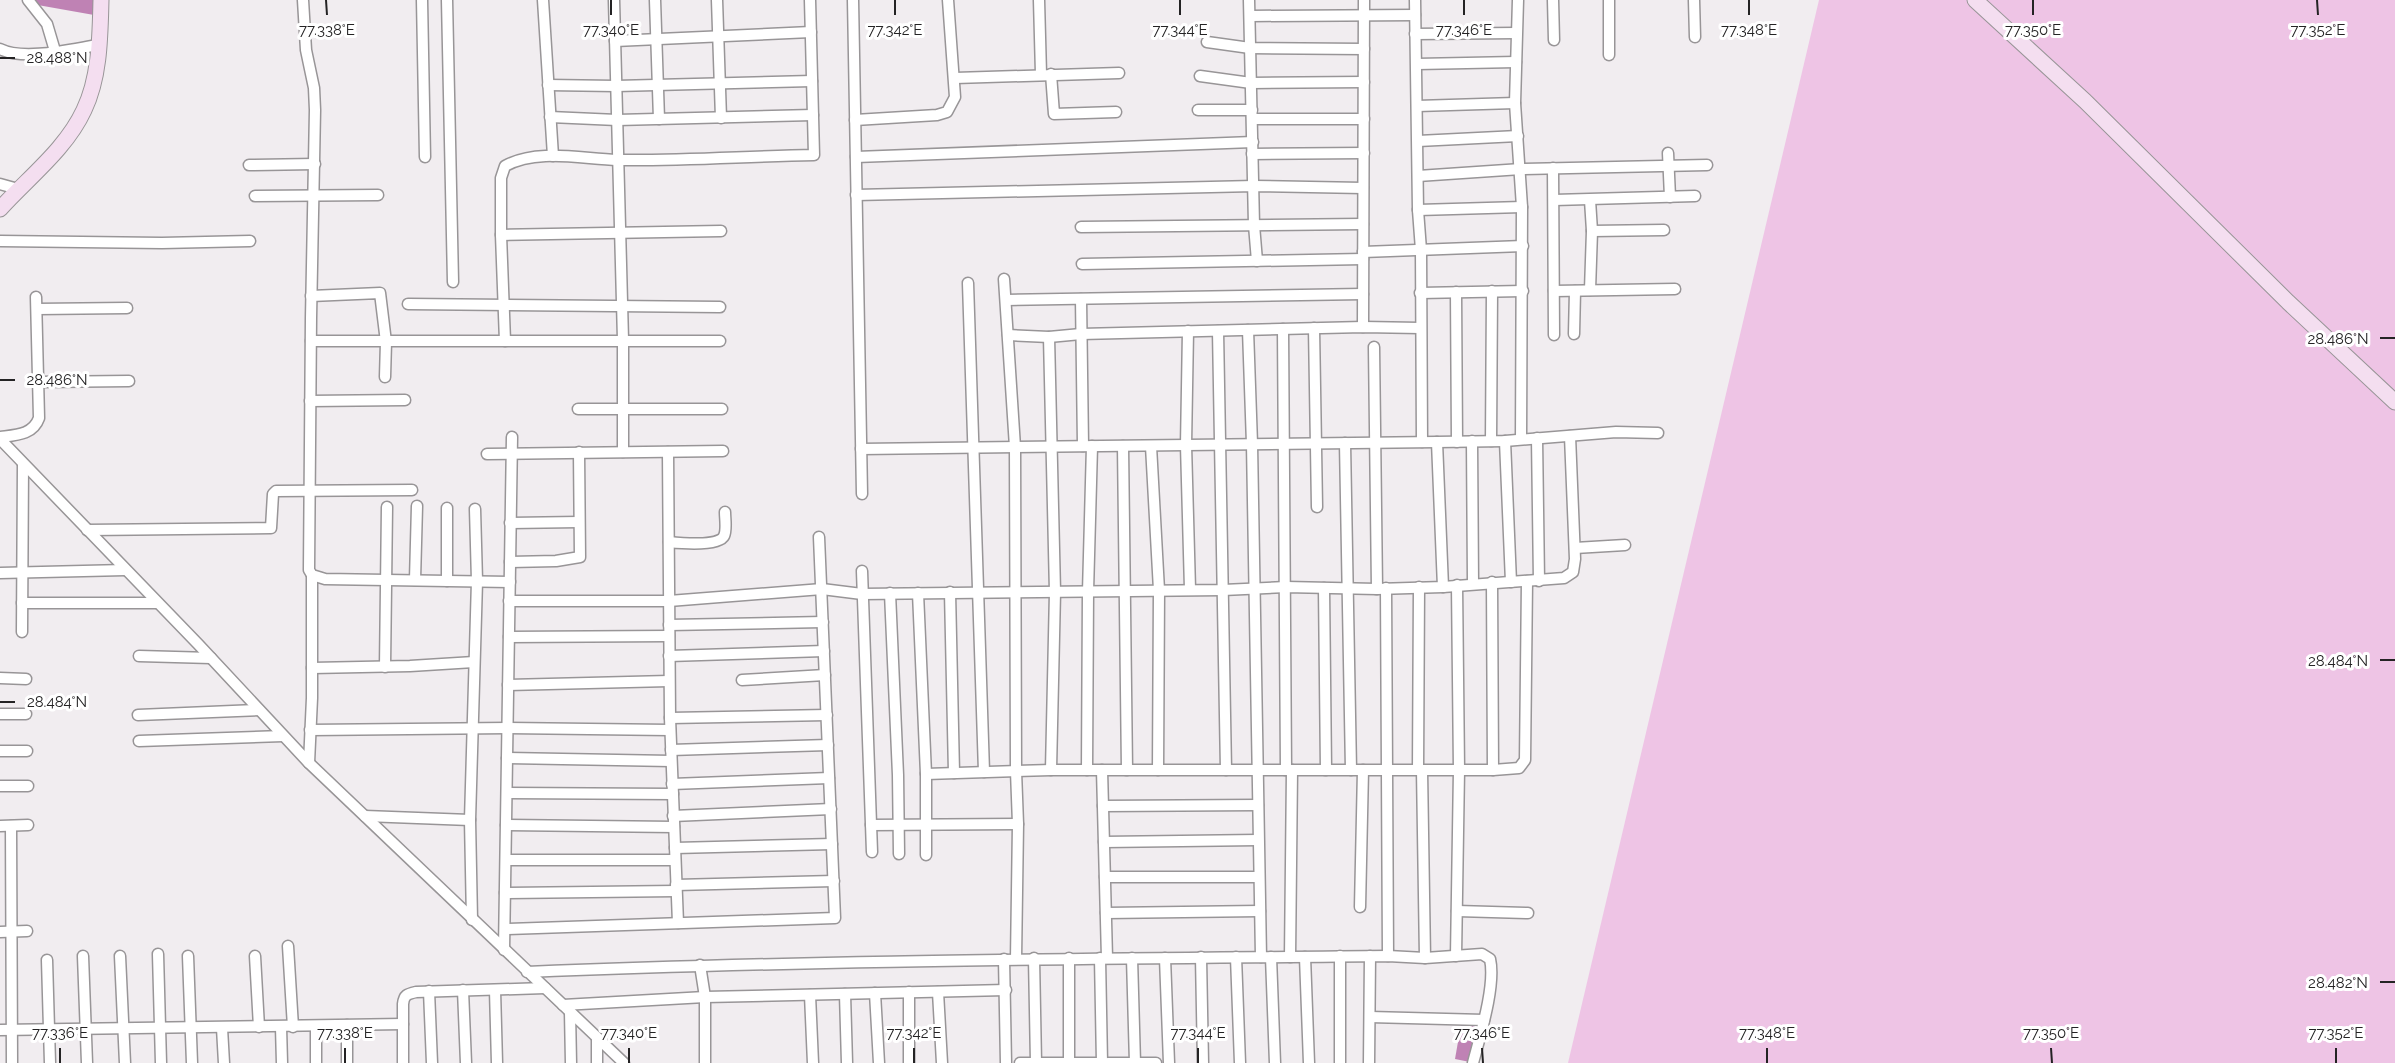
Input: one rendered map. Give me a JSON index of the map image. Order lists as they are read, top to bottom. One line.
{"coordinates":["77.338°E","77.340°E","77.342°E","77.344°E","77.346°E","77.348°E","77.350°E","77.352°E","28.488°N","28.486°N","28.484°N","28.482°N","77.336°E"]}
